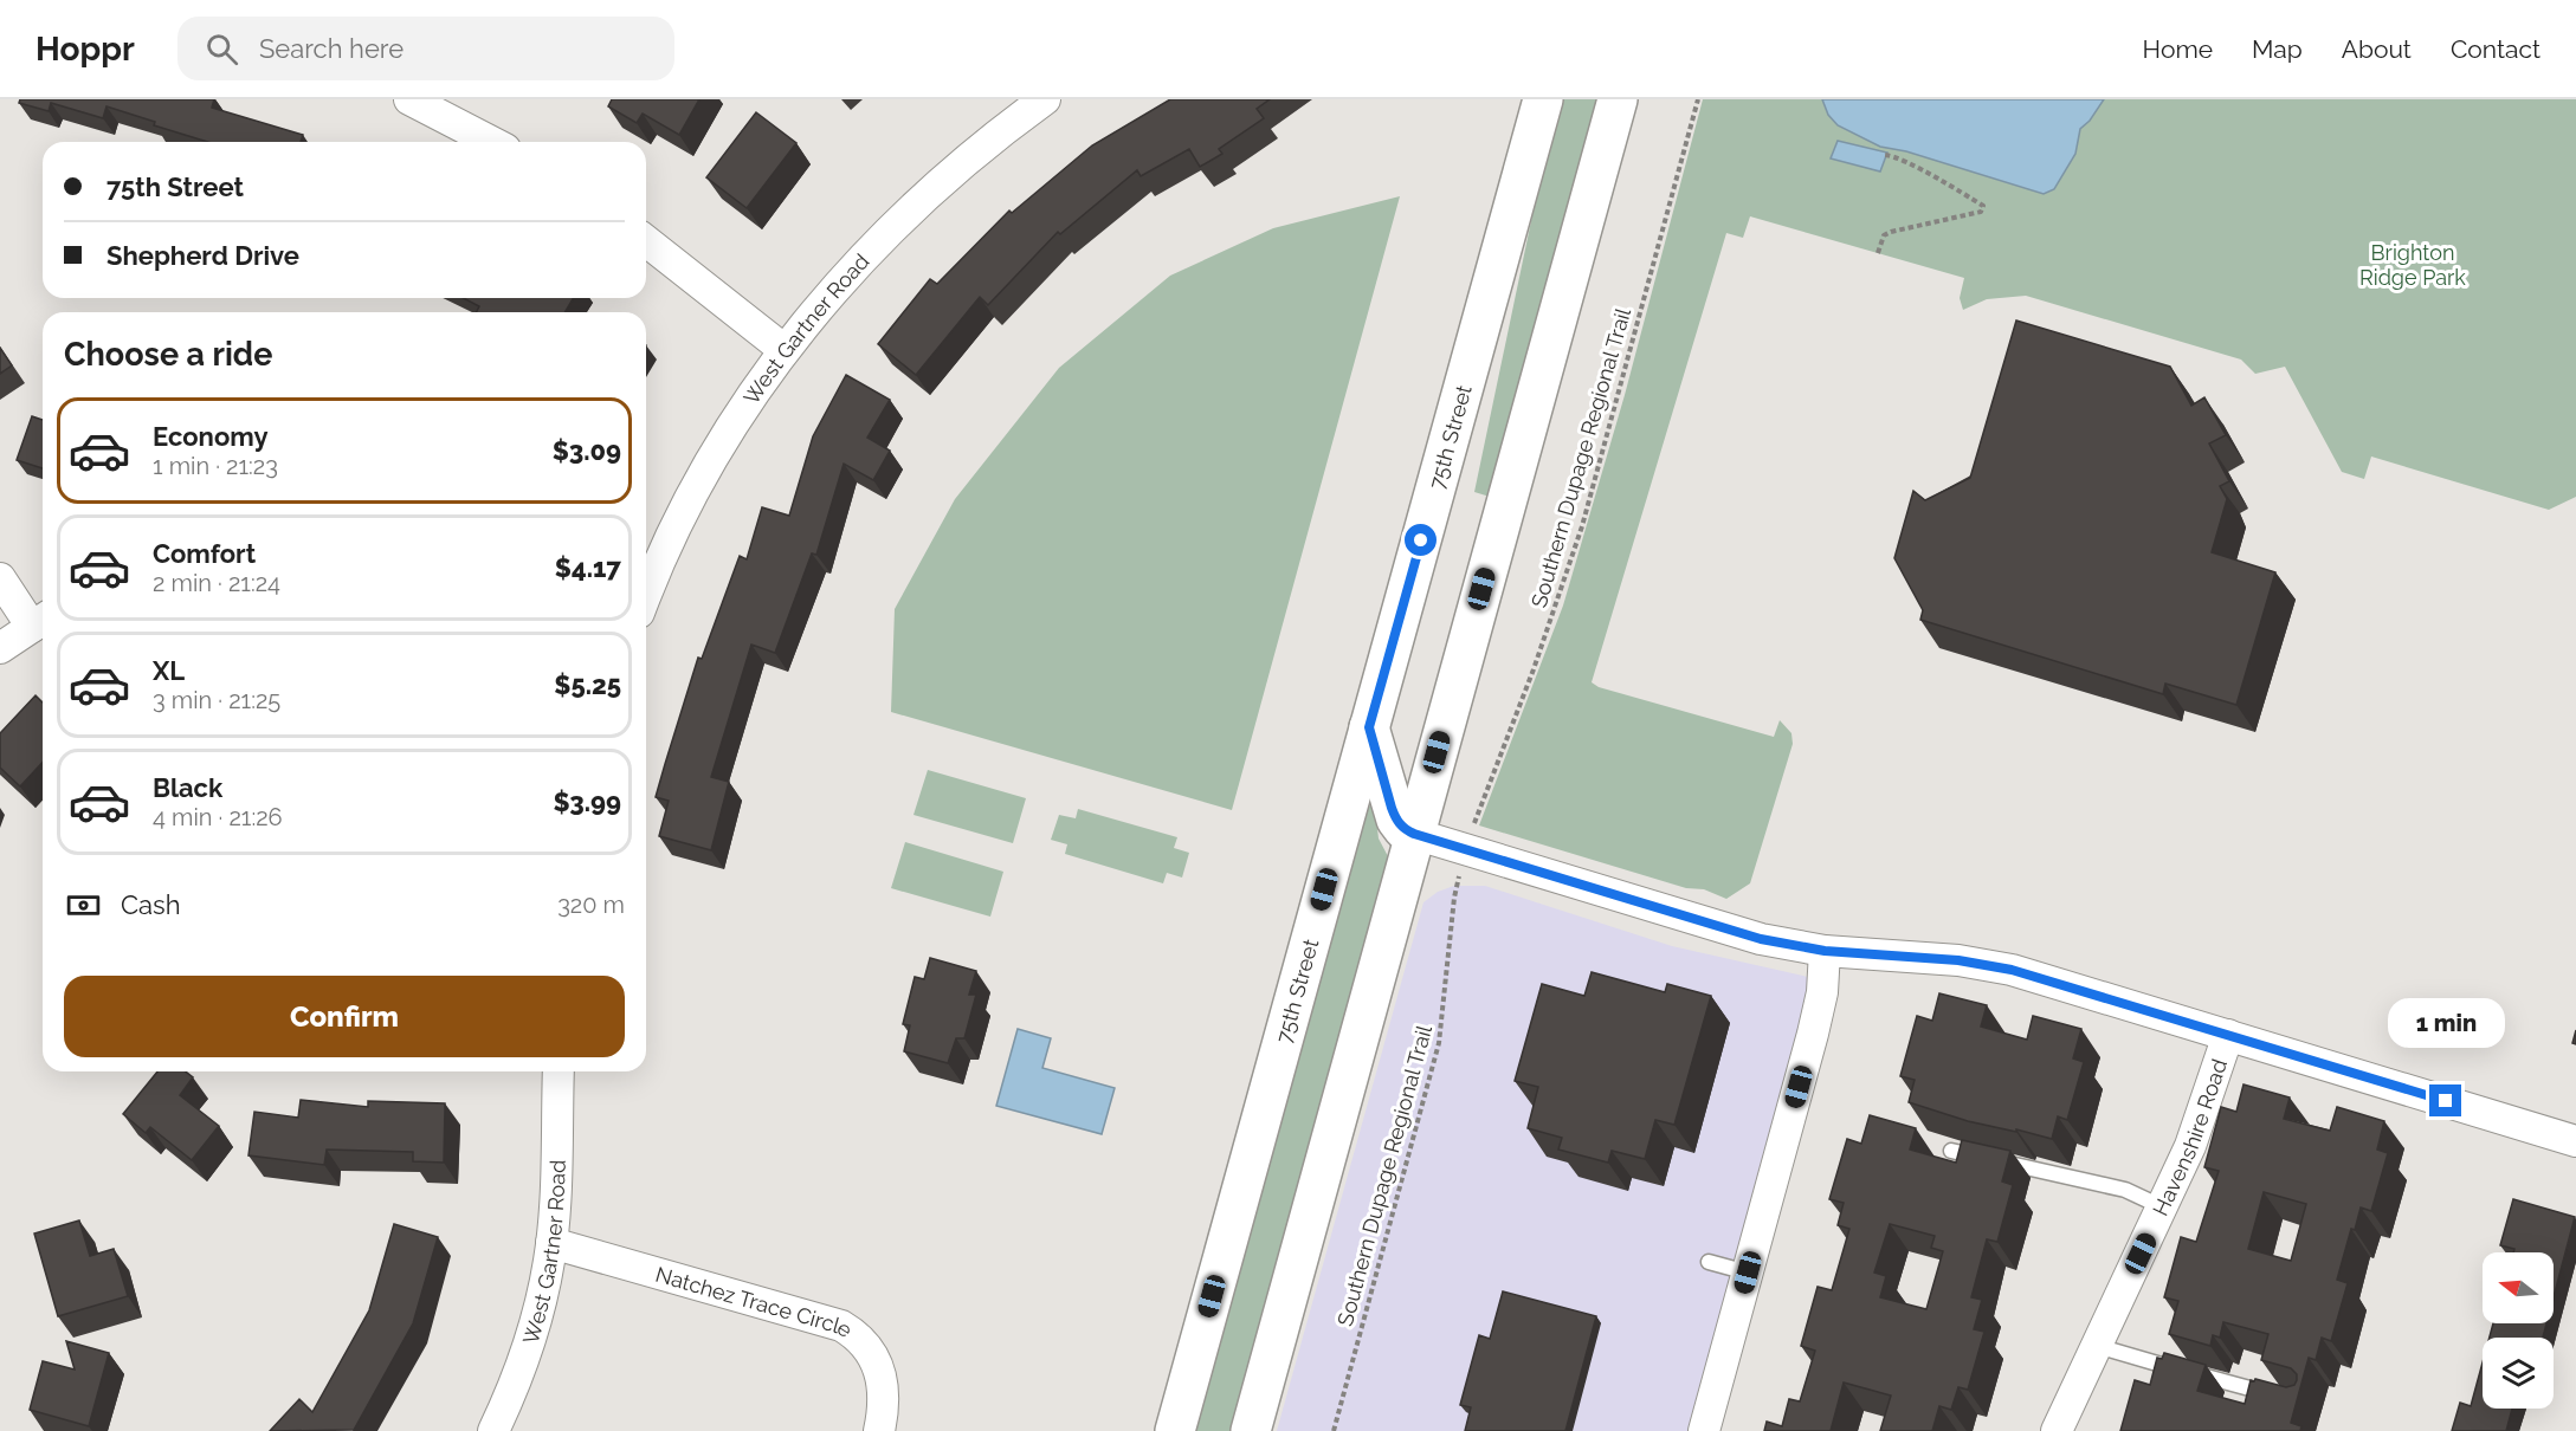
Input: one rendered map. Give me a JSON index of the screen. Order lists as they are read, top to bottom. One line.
{"streets":{"main road":["75th Street"],"street":["West Gartner Road","Havenshire Road","Natchez Trace Circle"],"path":["Southern Dupage Regional Trail"]},"crossings":[["West Gartner Road","Natchez Trace Circle"]],"parks":["Brighton Ridge Park"],"north":"left","page":{"header":"Hoppr","search":"Search here","nav":["Home","Map","About","Contact"],"banner":["75th Street","Shepherd Drive"],"heading":"Choose a ride","list":[{"name":"Economy","note":"1 min · 21:23","value":"$3.09"},{"name":"Comfort","note":"2 min · 21:24","value":"$4.17"},{"name":"XL","note":"3 min · 21:25","value":"$5.25"},{"name":"Black","note":"4 min · 21:26","value":"$3.99"}],"pay":["Cash","320 m"],"buttons":"Confirm","bubble":"1 min"}}
